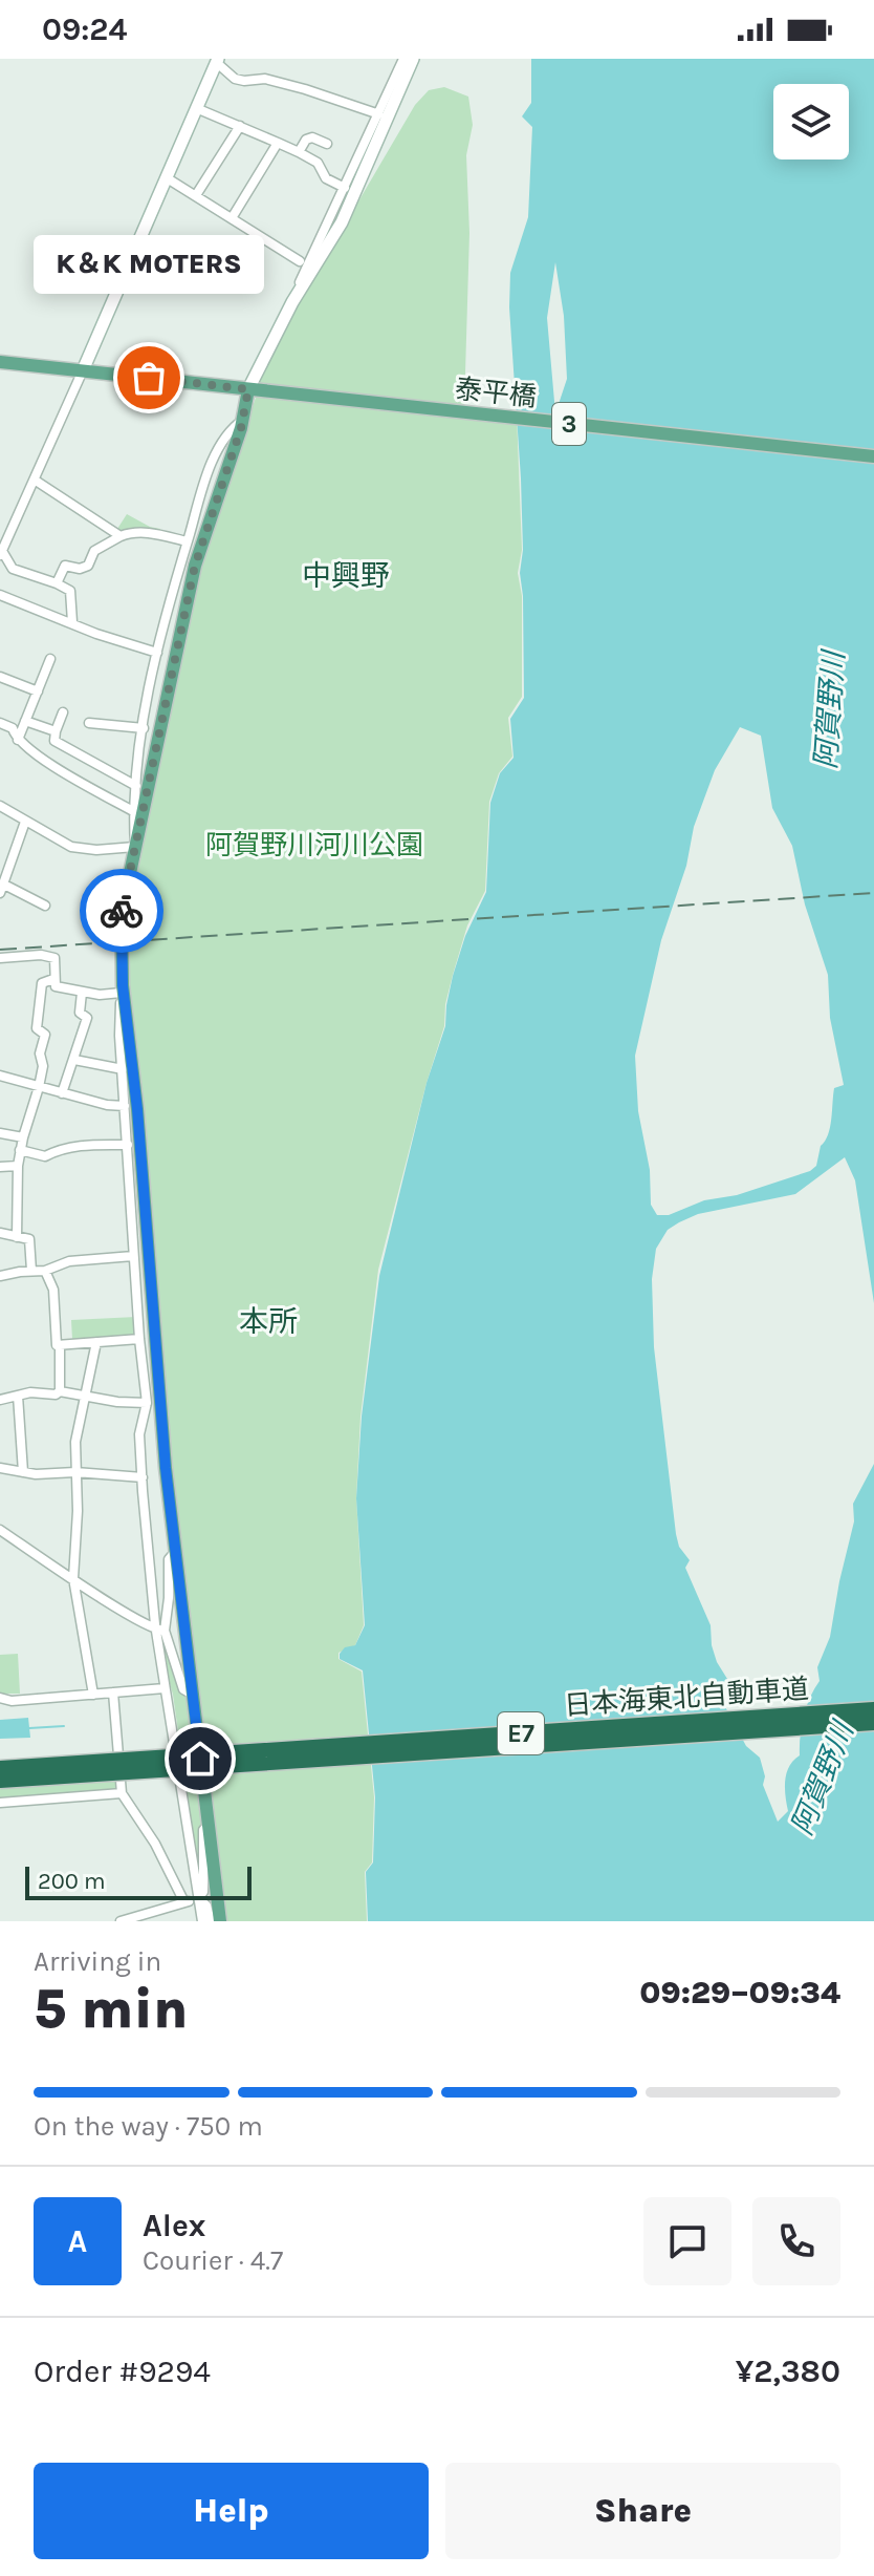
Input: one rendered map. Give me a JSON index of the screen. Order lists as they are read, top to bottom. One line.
{"streets":{"highway":["日本海東北自動車道","E7"],"main road":["泰平橋","3"]},"crossings":[["泰平橋","3"]],"districts":["中興野","本所"],"water":["阿賀野川"],"parks":["阿賀野川河川公園"],"places":["K＆K MOTERS"],"scale_bar":"200 m","page":{"status":"09:24","bubble":"K＆K MOTERS","scale":"200 m","heading":["5 min","Arriving in","09:29–09:34"],"panel":["Alex","Courier · 4.7","Order #9294","¥2,380"],"bar":"On the way · 750 m","round":"A","buttons":["Help","Share"]}}
